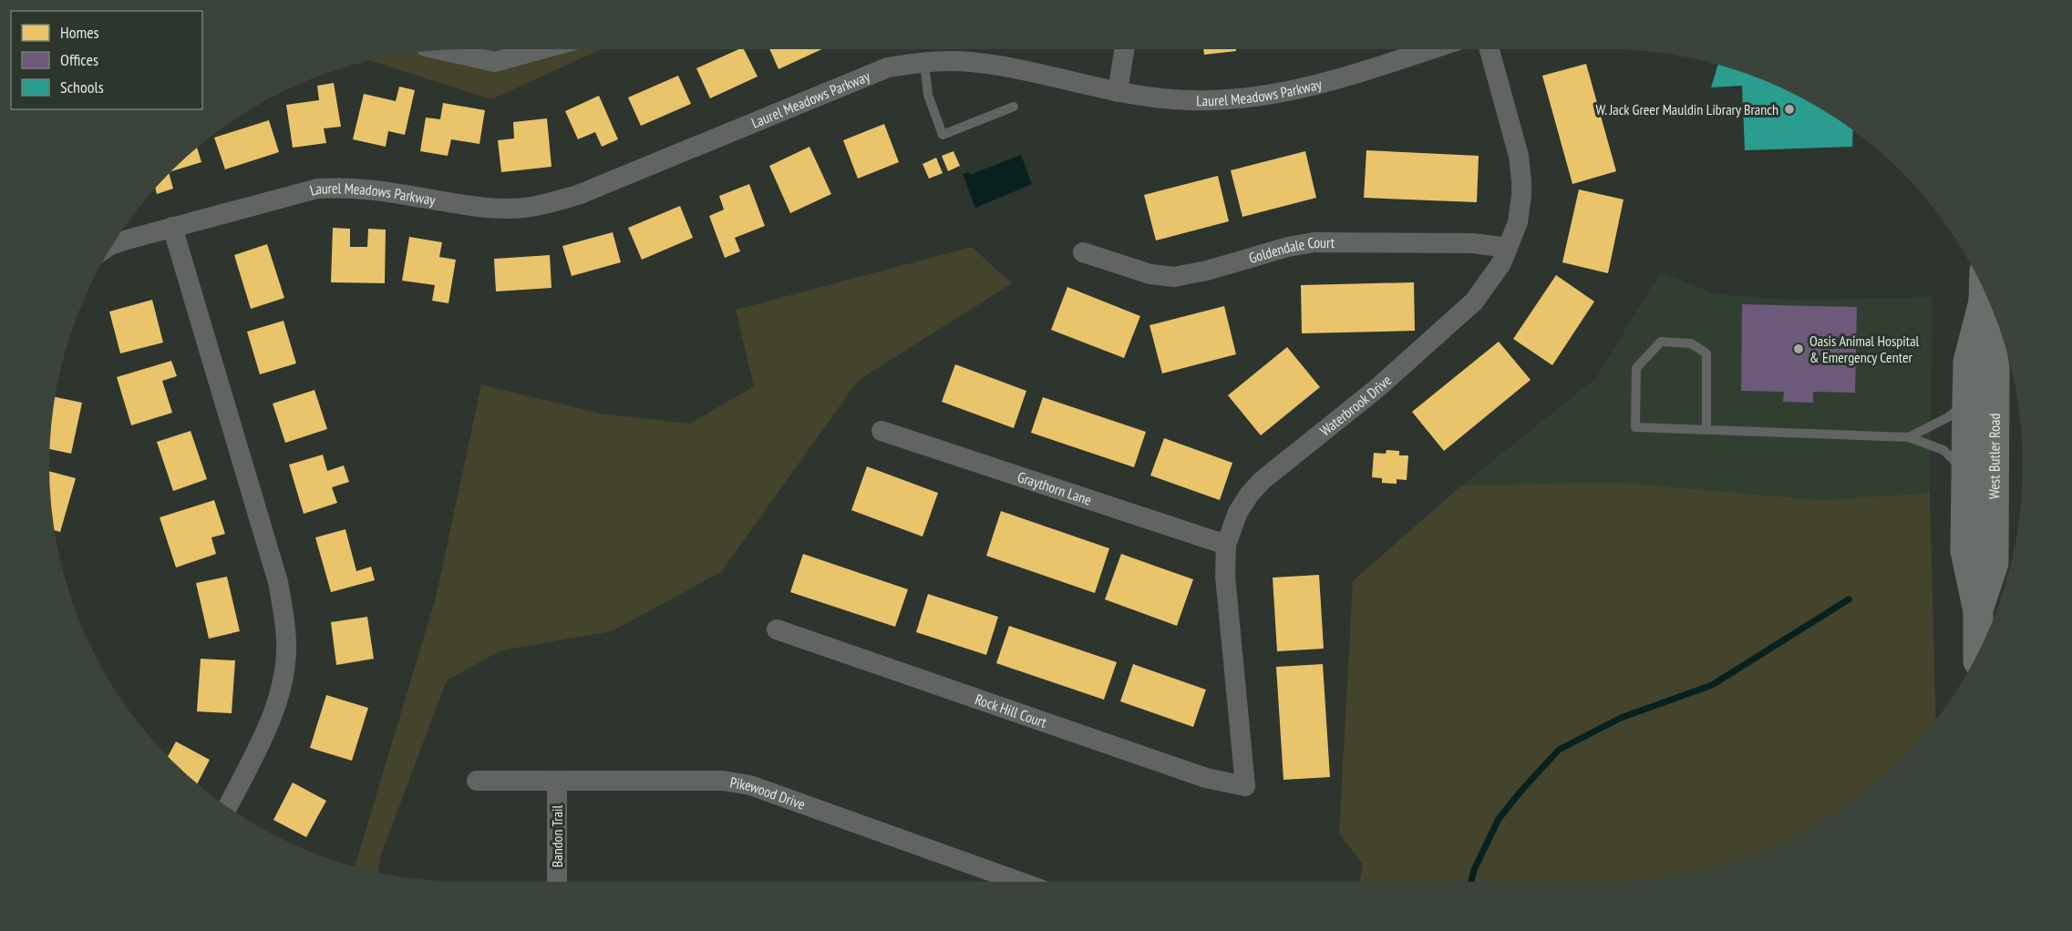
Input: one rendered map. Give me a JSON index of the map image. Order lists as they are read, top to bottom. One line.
{"streets":{"main road":["West Butler Road"],"street":["Laurel Meadows Parkway","Goldendale Court","Waterbrook Drive","Graythorn Lane","Rock Hill Court","Pikewood Drive","Bandon Trail"]},"crossings":[["Goldendale Court","Waterbrook Drive"],["Waterbrook Drive","Graythorn Lane"],["Waterbrook Drive","Rock Hill Court"],["Pikewood Drive","Bandon Trail"]],"places":["W. Jack Greer Mauldin Library Branch","Oasis Animal Hospital & Emergency Center"],"legend":["Homes","Offices","Schools"]}
